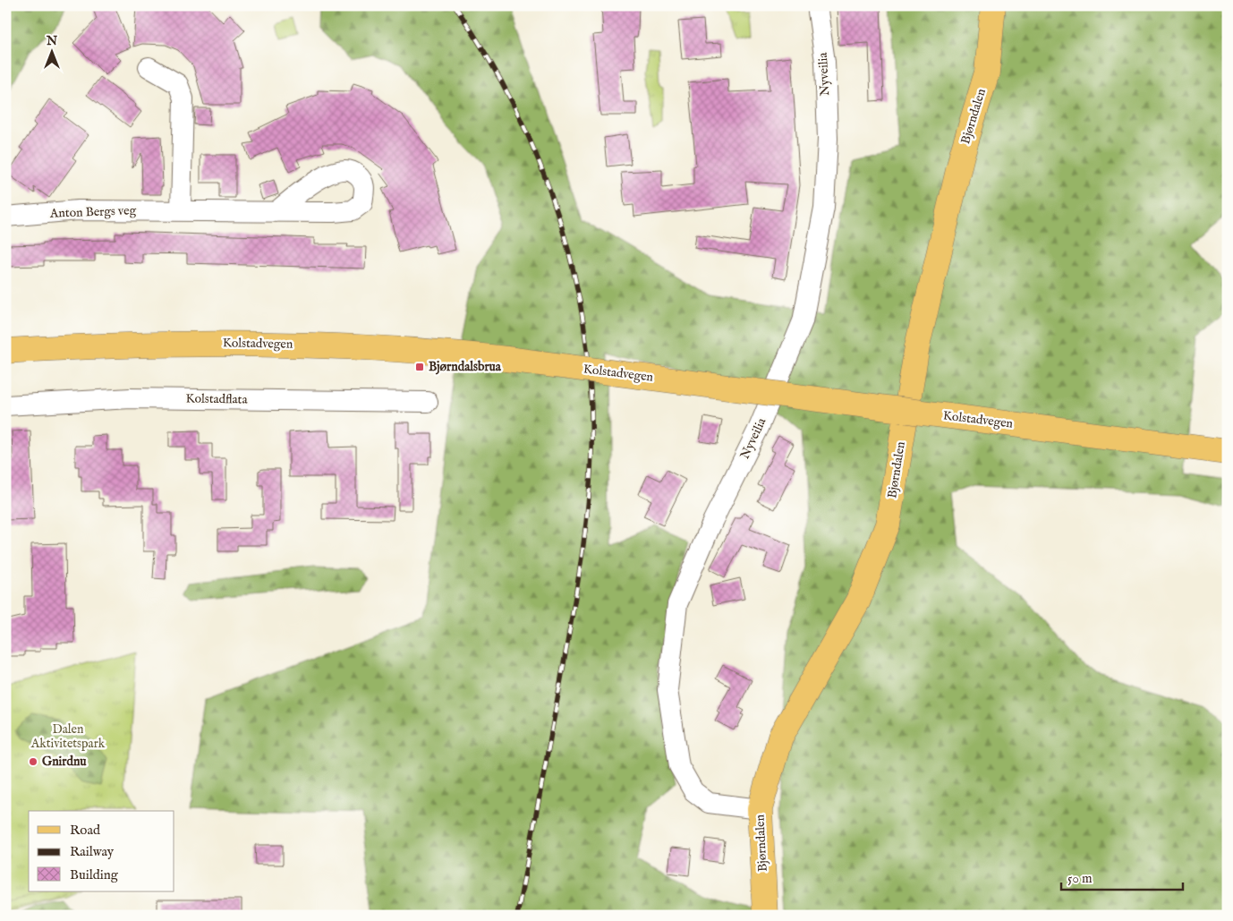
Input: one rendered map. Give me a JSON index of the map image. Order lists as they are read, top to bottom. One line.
{"streets":{"main road":["Bjørndalen","Kolstadvegen"],"street":["Nyveilia","Anton Bergs veg","Kolstadflata"]},"crossings":[["Nyveilia","Bjørndalen"]],"parks":["Dalen Aktivitetspark"],"places":{"transit":["Bjørndalsbrua"],"other":["Gnirdnu"]},"legend":["Road","Railway","Building"],"scale_bar":"50 m","north":"top"}
